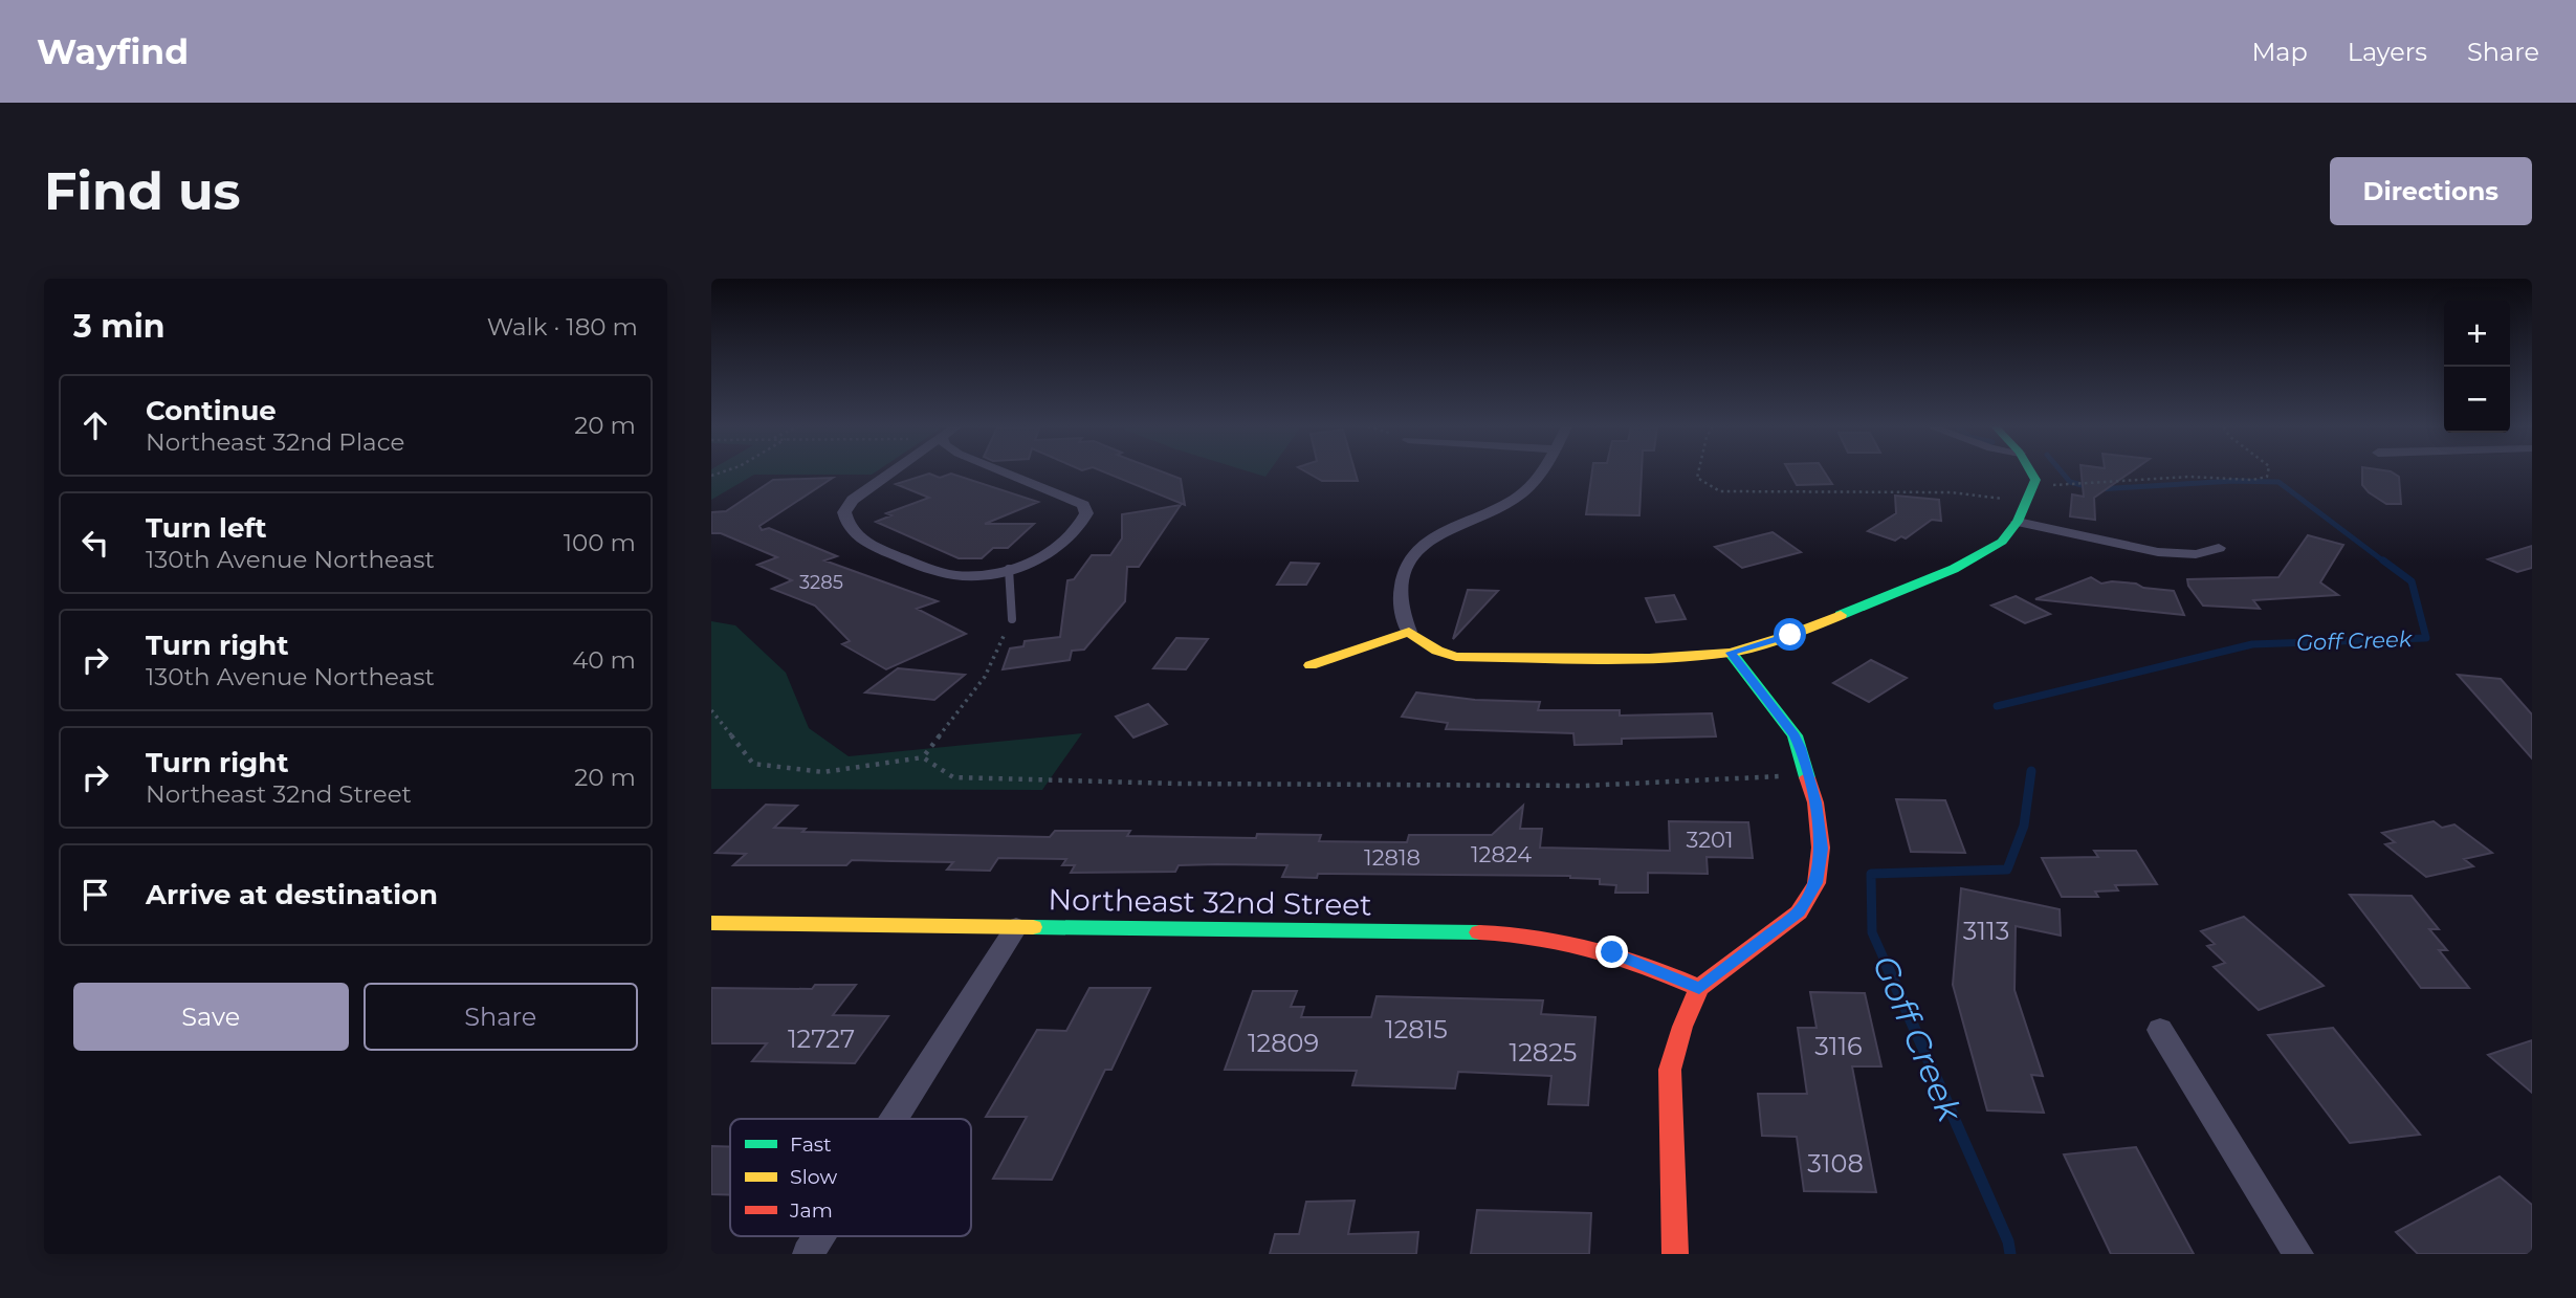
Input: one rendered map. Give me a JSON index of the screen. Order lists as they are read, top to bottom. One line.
{"streets":{"street":["Northeast 32nd Street"]},"water":["Goff Creek"],"house_numbers":["3285","3201","12824","12818","3113","12815","12727","12809","3116","12825","3108"],"legend":["Fast","Slow","Jam"],"page":{"header":"Wayfind","nav":["Map","Layers","Share"],"buttons":["Directions",["Save","Share"]],"title":"Find us","heading":["3 min","Walk · 180 m"],"map_buttons":["+","−"],"list":[["Continue","Northeast 32nd Place","20 m"],["Turn left","130th Avenue Northeast","100 m"],["Turn right","130th Avenue Northeast","40 m"],["Turn right","Northeast 32nd Street","20 m"],"Arrive at destination"]}}
